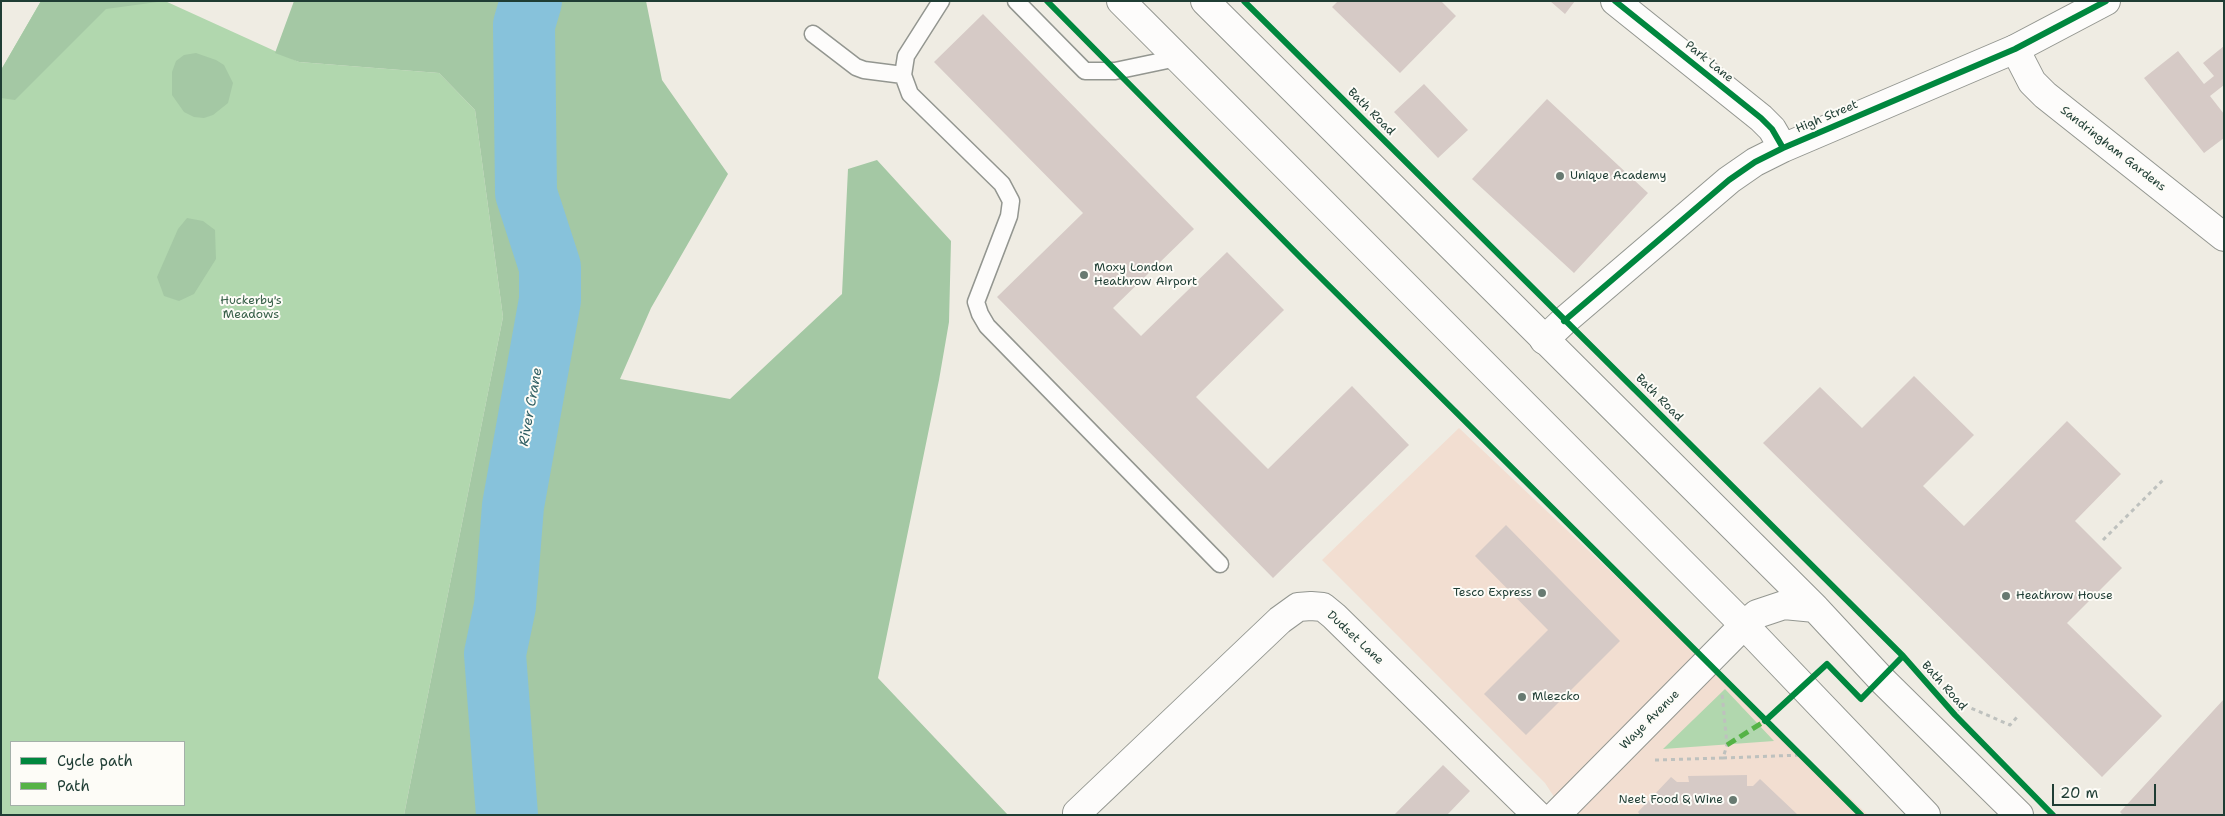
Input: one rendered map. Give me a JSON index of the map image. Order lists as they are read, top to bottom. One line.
{"streets":{"main road":["Park Lane","High Street","Sandringham Gardens","Dudset Lane","Waye Avenue"],"cycle path":["Bath Road"]},"crossings":[["Park Lane","High Street"],["High Street","Sandringham Gardens"],["Dudset Lane","Waye Avenue"]],"water":["River Crane"],"parks":["Huckerby's Meadows"],"places":["Unique Academy","Moxy London Heathrow Airport","Tesco Express","Heathrow House","Mlezcko","Neet Food & Wine"],"legend":["Cycle path","Path"],"scale_bar":"20 m"}
